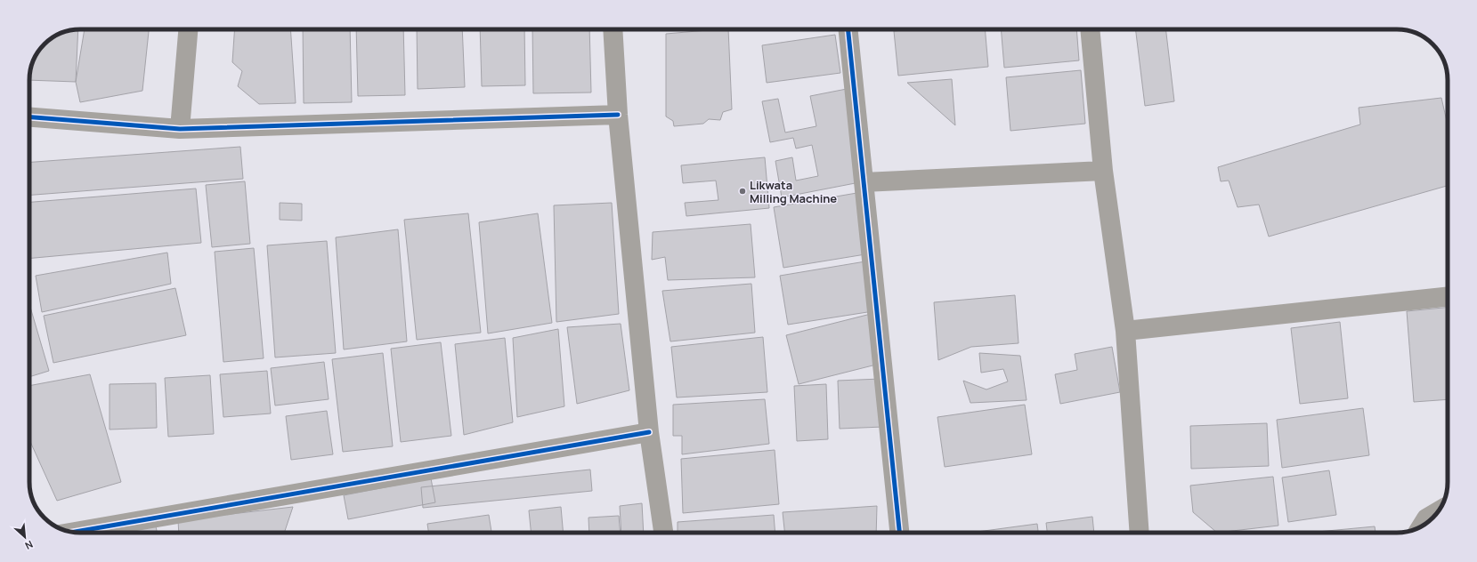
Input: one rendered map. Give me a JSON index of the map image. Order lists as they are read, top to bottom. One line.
{"places":["Likwata Milling Machine"],"north":"bottom right"}
